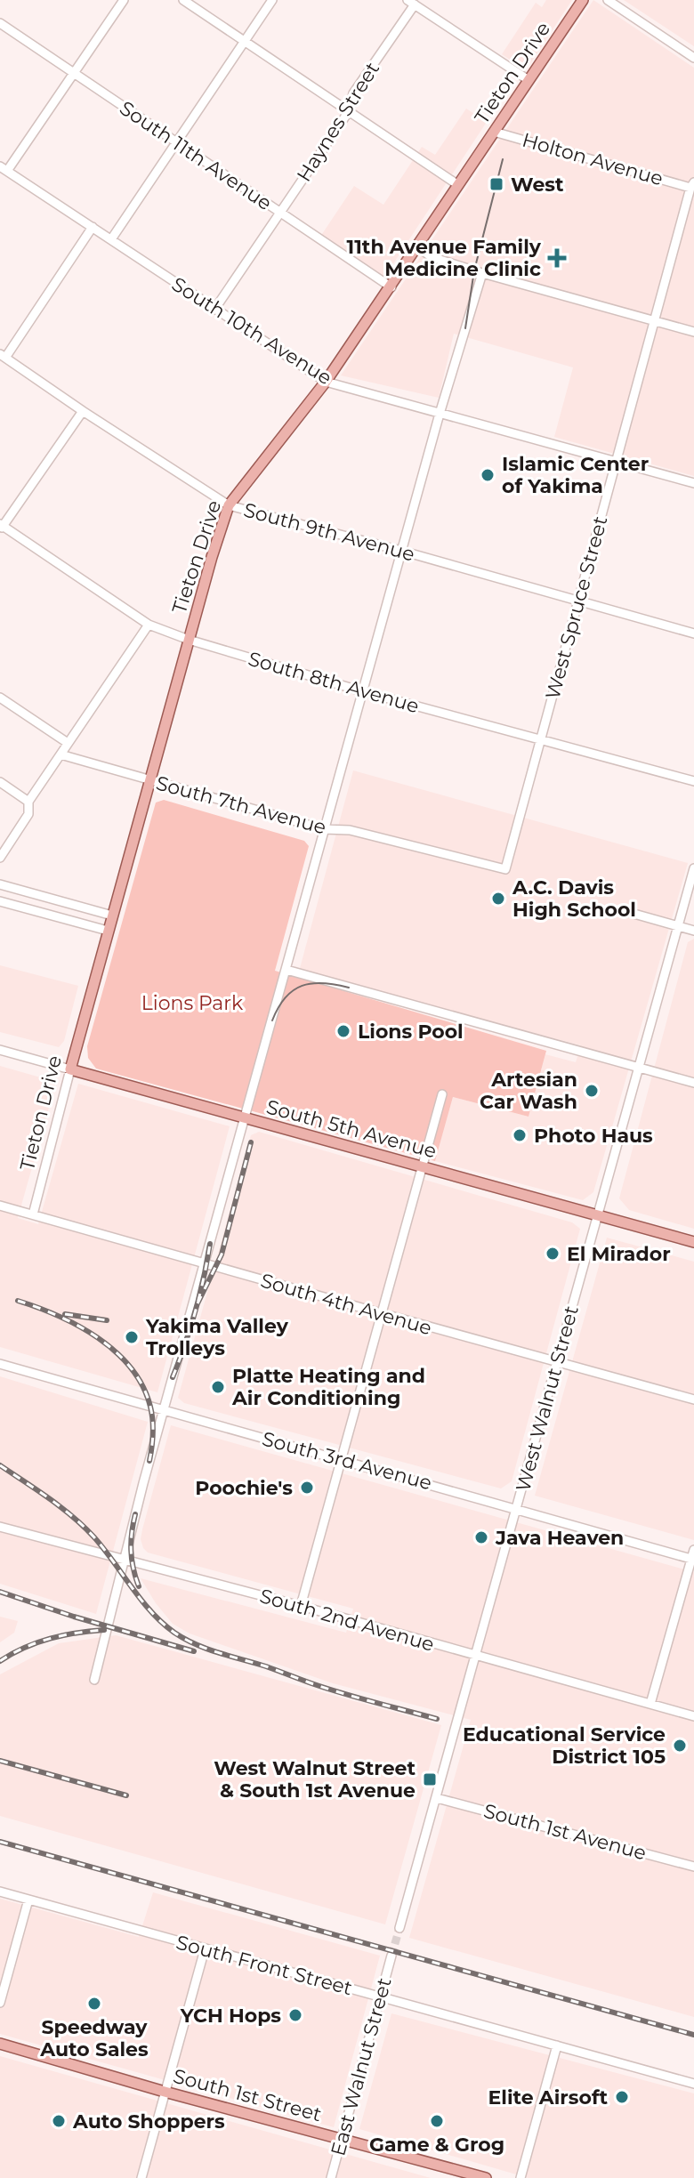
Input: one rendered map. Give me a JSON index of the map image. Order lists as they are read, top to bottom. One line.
{"streets":{"main road":["Tieton Drive","South 5th Avenue","South 1st Street"],"street":["Haynes Street","South 11th Avenue","Holton Avenue","South 10th Avenue","South 9th Avenue","West Spruce Street","South 8th Avenue","South 7th Avenue","South 4th Avenue","West Walnut Street","South 3rd Avenue","South 2nd Avenue","South 1st Avenue","South Front Street","East Walnut Street"]},"crossings":[["Tieton Drive","South 11th Avenue"],["Tieton Drive","Holton Avenue"],["Tieton Drive","South 10th Avenue"],["Tieton Drive","South 9th Avenue"],["Tieton Drive","South 8th Avenue"],["Tieton Drive","South 7th Avenue"],["Tieton Drive","South 5th Avenue"],["Tieton Drive","South 4th Avenue"],["Haynes Street","South 11th Avenue"],["Haynes Street","South 10th Avenue"],["Holton Avenue","West Spruce Street"],["South 10th Avenue","West Spruce Street"],["South 9th Avenue","West Spruce Street"],["West Spruce Street","South 8th Avenue"],["West Spruce Street","South 7th Avenue"],["South 5th Avenue","West Walnut Street"],["South 4th Avenue","West Walnut Street"],["West Walnut Street","South 3rd Avenue"],["West Walnut Street","South 2nd Avenue"],["West Walnut Street","South 1st Avenue"],["South Front Street","East Walnut Street"],["East Walnut Street","South 1st Street"]],"parks":["Lions Park"],"places":{"transit":["West","West Walnut Street & South 1st Avenue"],"health":["11th Avenue Family Medicine Clinic"],"other":["Islamic Center of Yakima","A.C. Davis High School","Lions Pool","Artesian Car Wash","Photo Haus","El Mirador","Yakima Valley Trolleys","Platte Heating and Air Conditioning","Poochie's","Java Heaven","Educational Service District 105","Speedway Auto Sales","YCH Hops","Elite Airsoft","Auto Shoppers","Game & Grog"]}}
